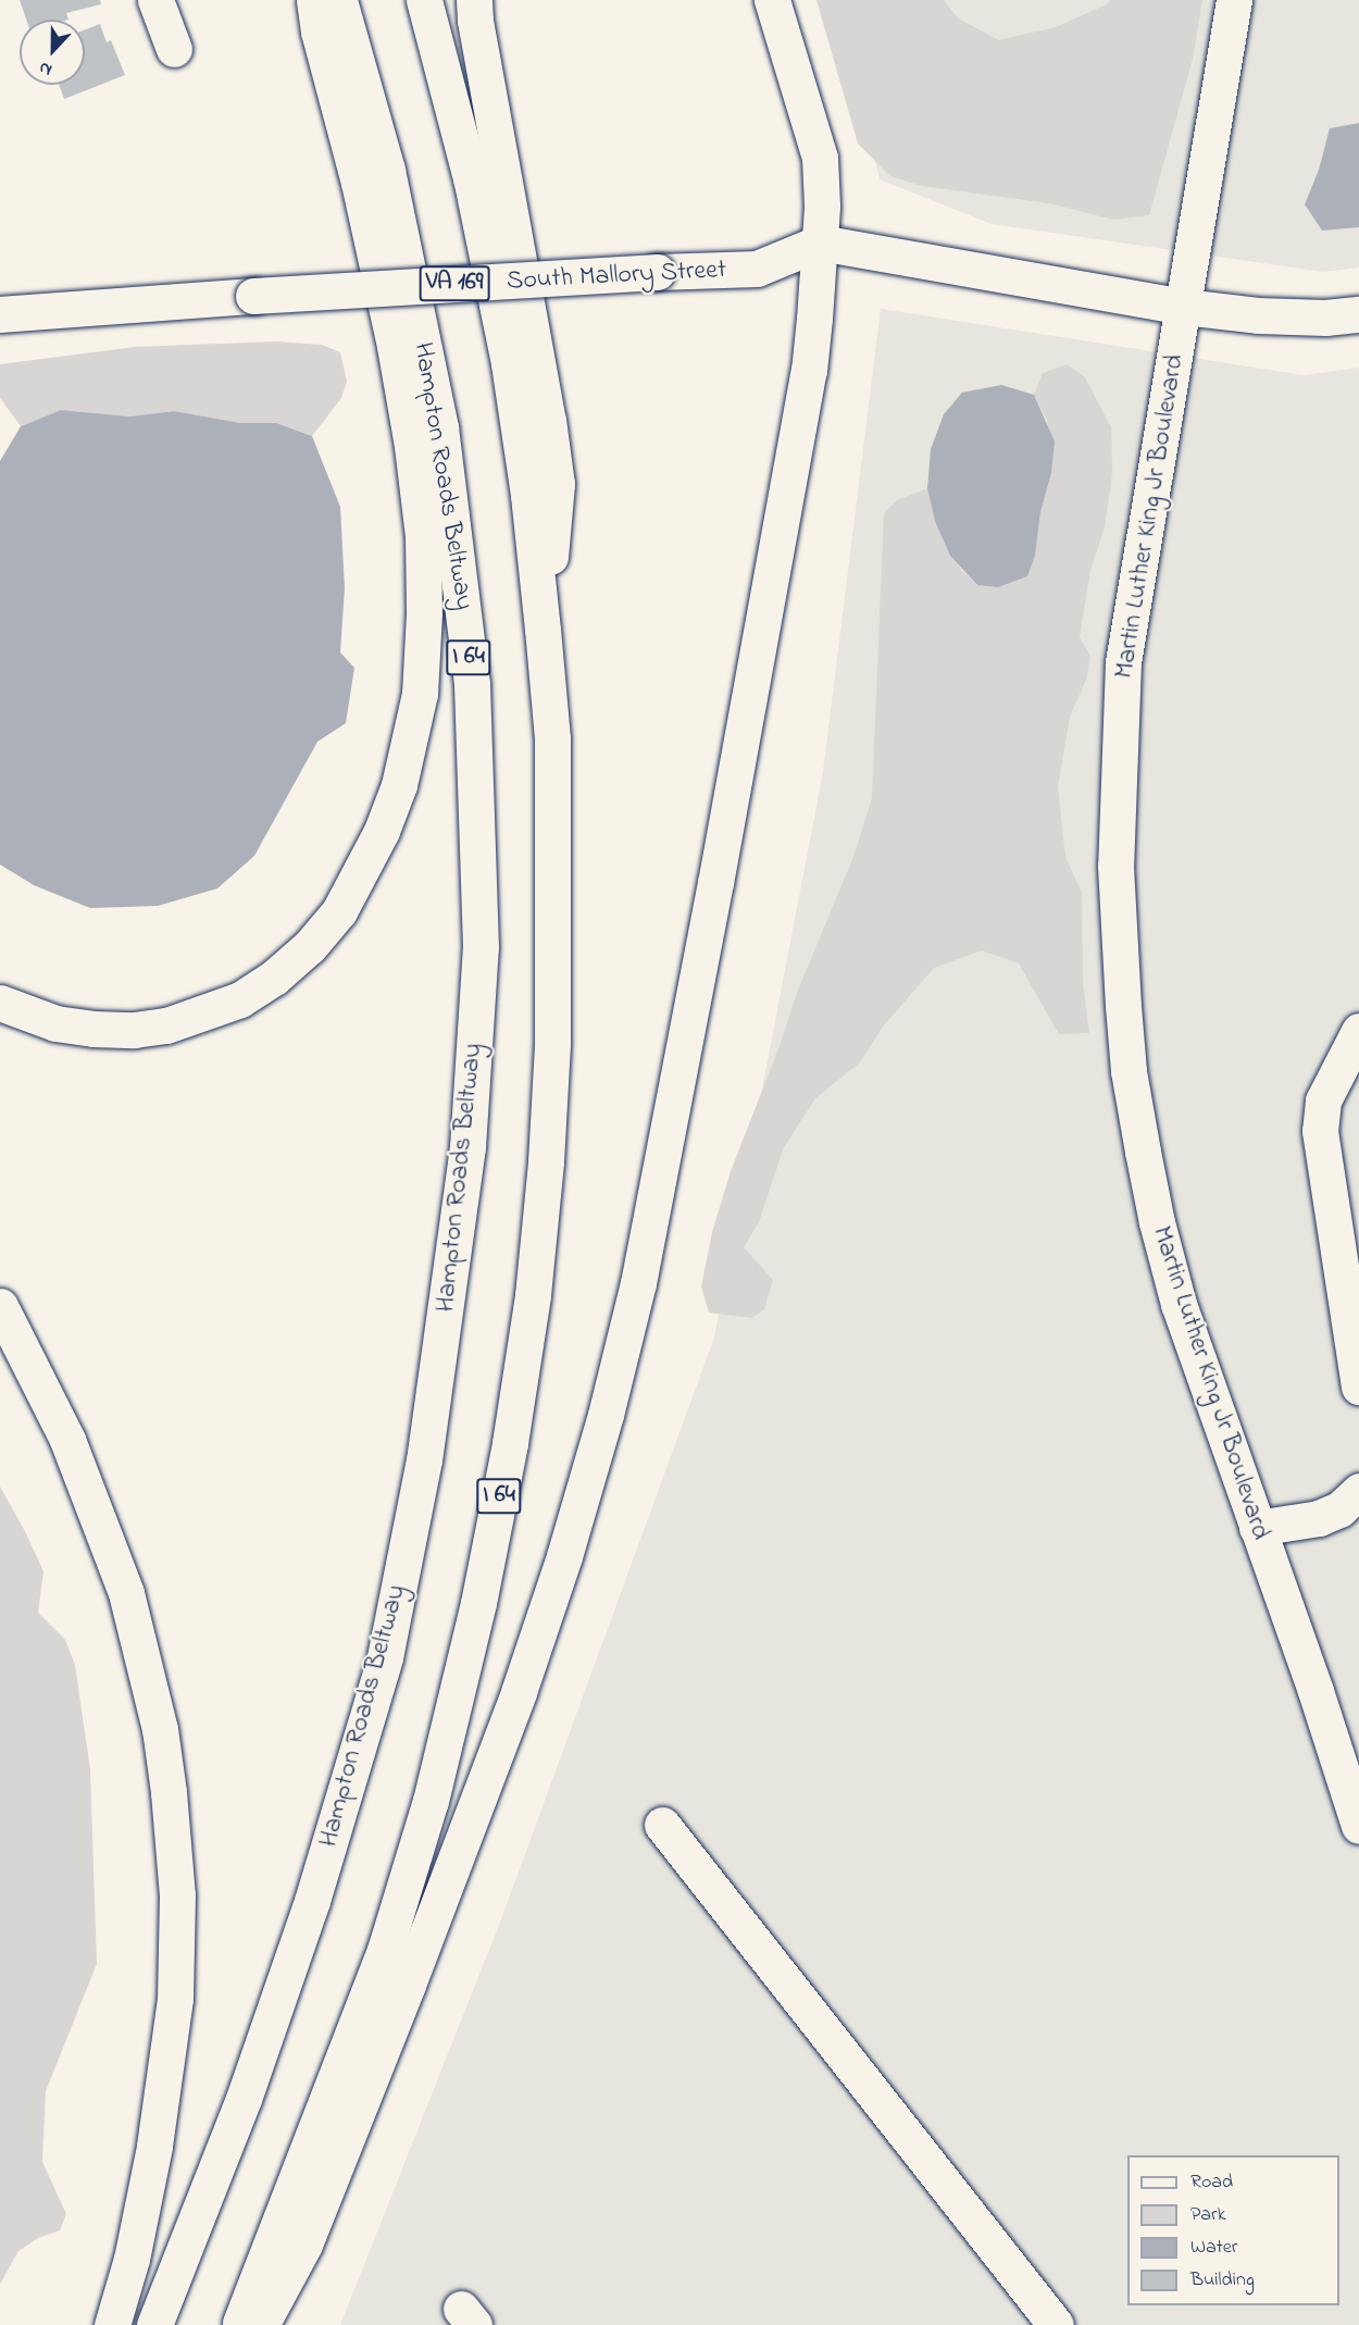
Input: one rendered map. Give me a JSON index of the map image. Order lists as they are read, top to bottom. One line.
{"streets":{"main road":["South Mallory Street","VA 169","Hampton Roads Beltway","Martin Luther King Jr Boulevard","I 64"]},"legend":["Road","Park","Water","Building"],"north":"bottom"}
